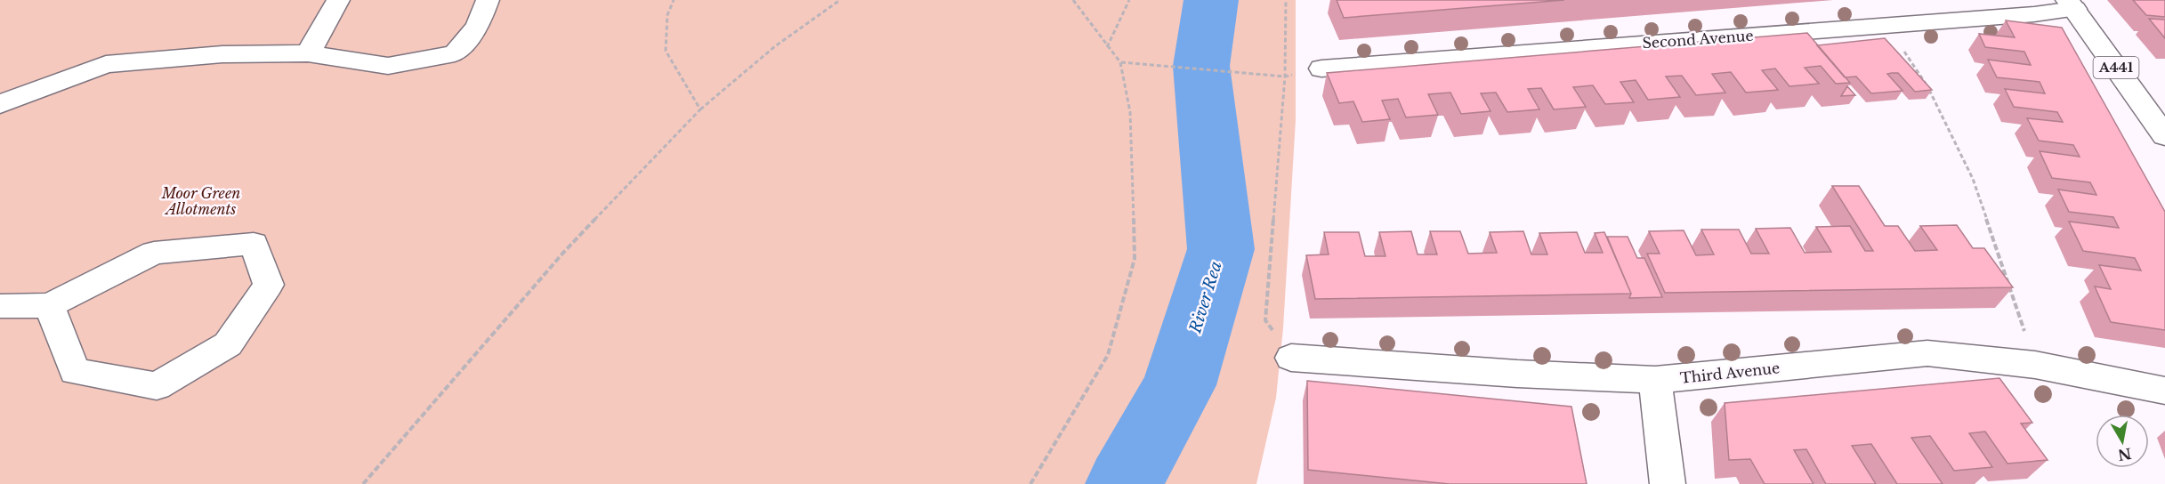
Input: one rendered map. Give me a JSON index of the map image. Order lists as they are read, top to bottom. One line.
{"streets":{"street":["Second Avenue","A441","Third Avenue"]},"crossings":[["Second Avenue","A441"]],"water":["River Rea"],"parks":["Moor Green Allotments"],"north":"bottom"}
